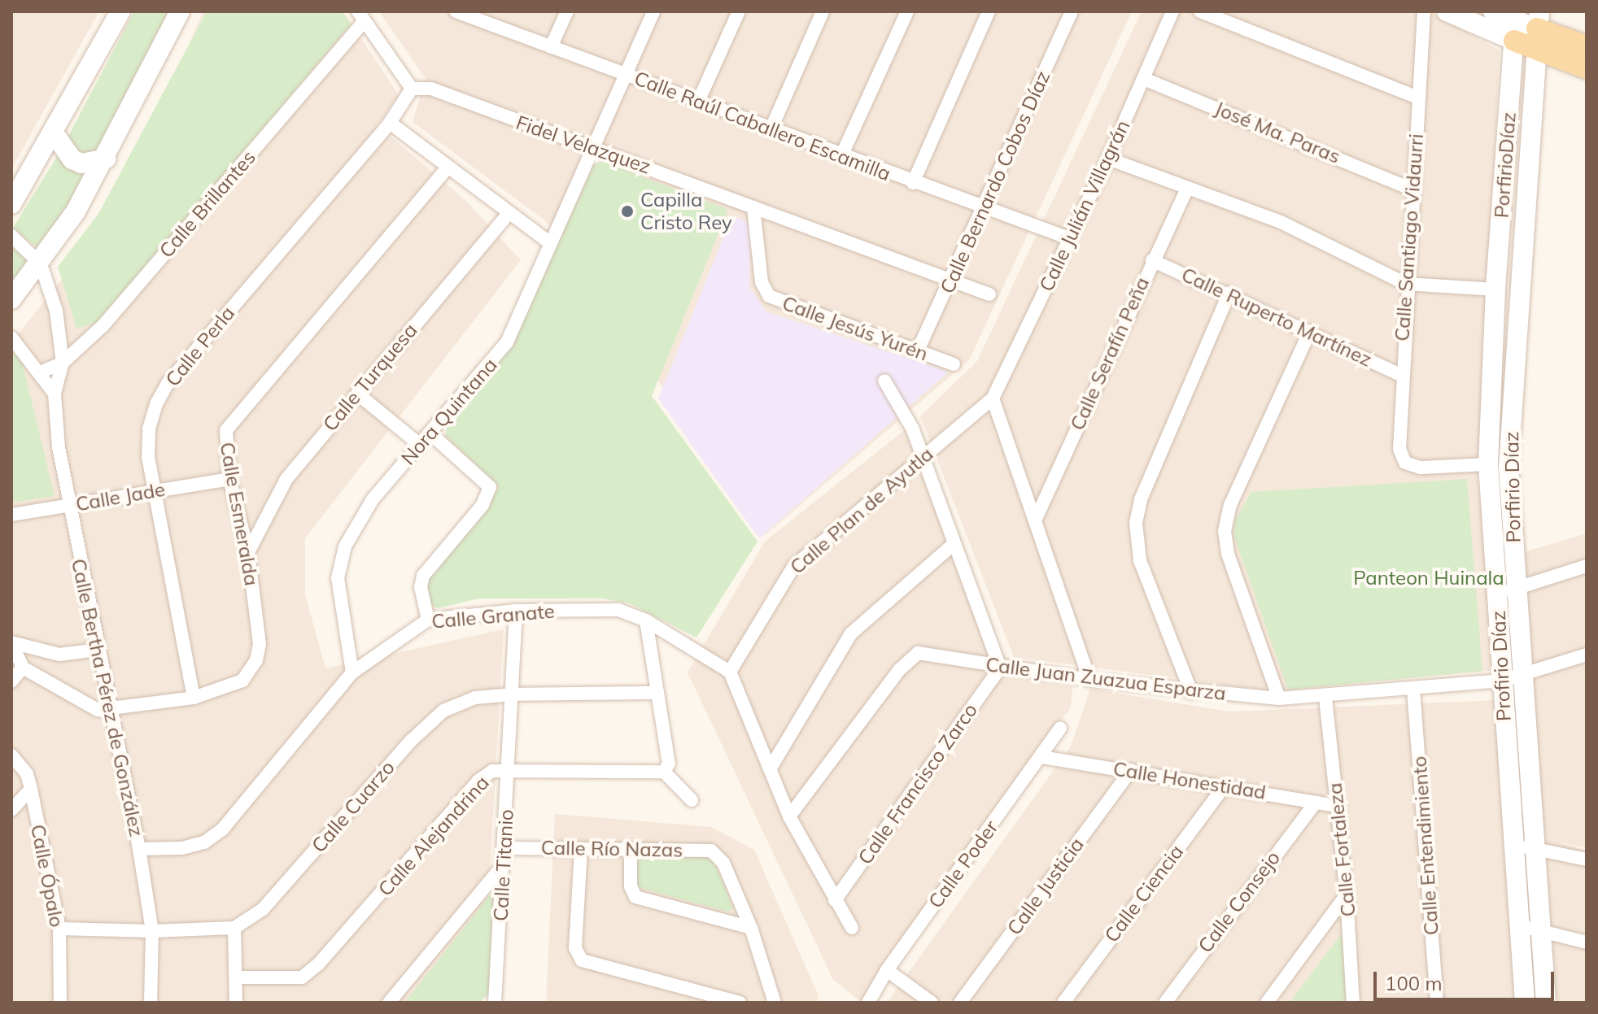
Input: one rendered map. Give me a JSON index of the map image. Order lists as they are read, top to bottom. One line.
{"streets":{"street":["Calle Raúl Caballero Escamilla","José Ma. Paras","Fidel Velazquez","PorfirioDíaz","Calle Bernardo Cobos Díaz","Calle Brillantes","Calle Julián Villagrán","Calle Santiago Vidaurri","Calle Ruperto Martínez","Calle Jesús Yurén","Calle Perla","Calle Serafín Peña","Calle Turquesa","Nora Quintana","Porfirio Díaz","Calle Jade","Calle Plan de Ayutla","Calle Esmeralda","Calle Granate","Profirio Díaz","Calle Juan Zuazua Esparza","Calle Bertha Pérez de González","Calle Honestidad","Calle Francisco Zarco","Calle Cuarzo","Calle Alejandrina","Calle Entendimiento","Calle Río Nazas","Calle Fortaleza","Calle Poder","Calle Titanio","Calle Ópalo","Calle Justicia","Calle Ciencia","Calle Consejo"]},"crossings":[["Calle Raúl Caballero Escamilla","Calle Bernardo Cobos Díaz"],["Calle Raúl Caballero Escamilla","Calle Julián Villagrán"],["Calle Raúl Caballero Escamilla","Nora Quintana"],["José Ma. Paras","Calle Julián Villagrán"],["José Ma. Paras","Calle Santiago Vidaurri"],["Fidel Velazquez","Calle Bernardo Cobos Díaz"],["Fidel Velazquez","Calle Jesús Yurén"],["Fidel Velazquez","Calle Perla"],["Fidel Velazquez","Nora Quintana"],["PorfirioDíaz","Profirio Díaz"],["Calle Bernardo Cobos Díaz","Calle Jesús Yurén"],["Calle Brillantes","Calle Bertha Pérez de González"],["Calle Julián Villagrán","Calle Plan de Ayutla"],["Calle Santiago Vidaurri","Calle Ruperto Martínez"],["Calle Santiago Vidaurri","Profirio Díaz"],["Calle Ruperto Martínez","Calle Serafín Peña"],["Calle Perla","Calle Jade"],["Calle Perla","Calle Esmeralda"],["Calle Turquesa","Calle Esmeralda"],["Nora Quintana","Calle Granate"],["Porfirio Díaz","Profirio Díaz"],["Calle Jade","Calle Esmeralda"],["Calle Jade","Calle Bertha Pérez de González"],["Calle Plan de Ayutla","Calle Granate"],["Calle Esmeralda","Calle Bertha Pérez de González"],["Calle Granate","Calle Bertha Pérez de González"],["Calle Granate","Calle Titanio"],["Profirio Díaz","Calle Juan Zuazua Esparza"],["Calle Juan Zuazua Esparza","Calle Francisco Zarco"],["Calle Juan Zuazua Esparza","Calle Entendimiento"],["Calle Juan Zuazua Esparza","Calle Fortaleza"],["Calle Honestidad","Calle Fortaleza"],["Calle Honestidad","Calle Poder"],["Calle Honestidad","Calle Justicia"],["Calle Honestidad","Calle Ciencia"],["Calle Honestidad","Calle Consejo"],["Calle Cuarzo","Calle Titanio"],["Calle Alejandrina","Calle Titanio"],["Calle Río Nazas","Calle Titanio"]],"parks":["Panteon Huinala"],"places":["Capilla Cristo Rey"],"scale_bar":"100 m"}
